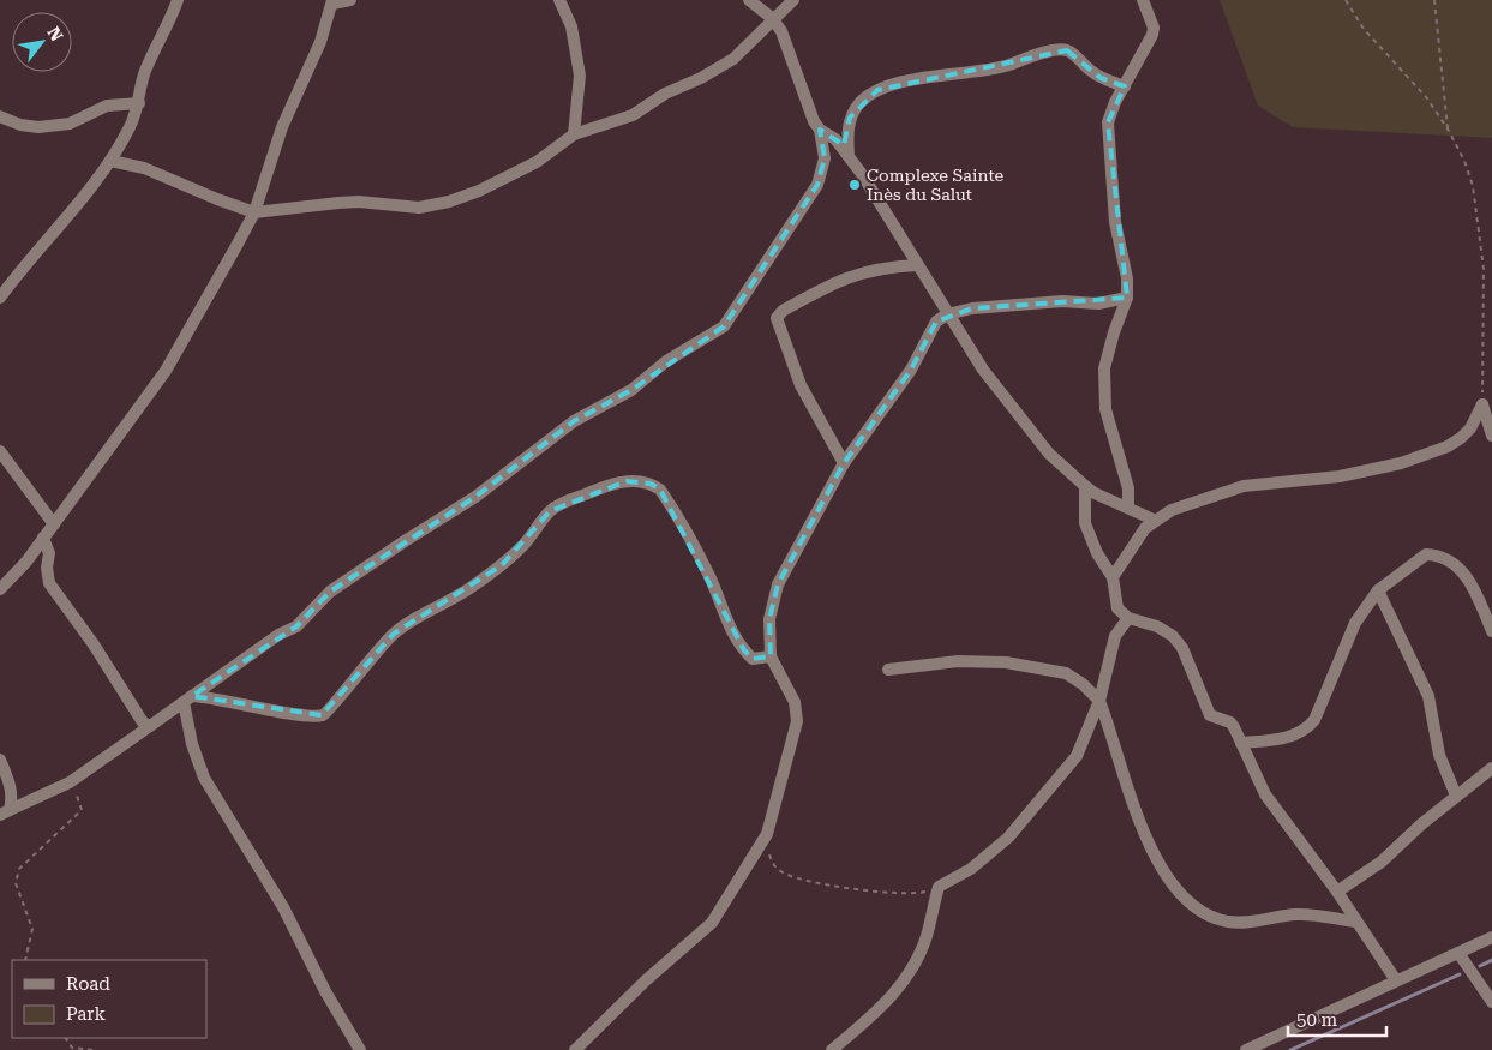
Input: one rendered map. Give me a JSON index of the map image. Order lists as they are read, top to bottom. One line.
{"places":["Complexe Sainte Inès du Salut"],"legend":["Road","Park"],"scale_bar":"50 m","north":"top right"}
